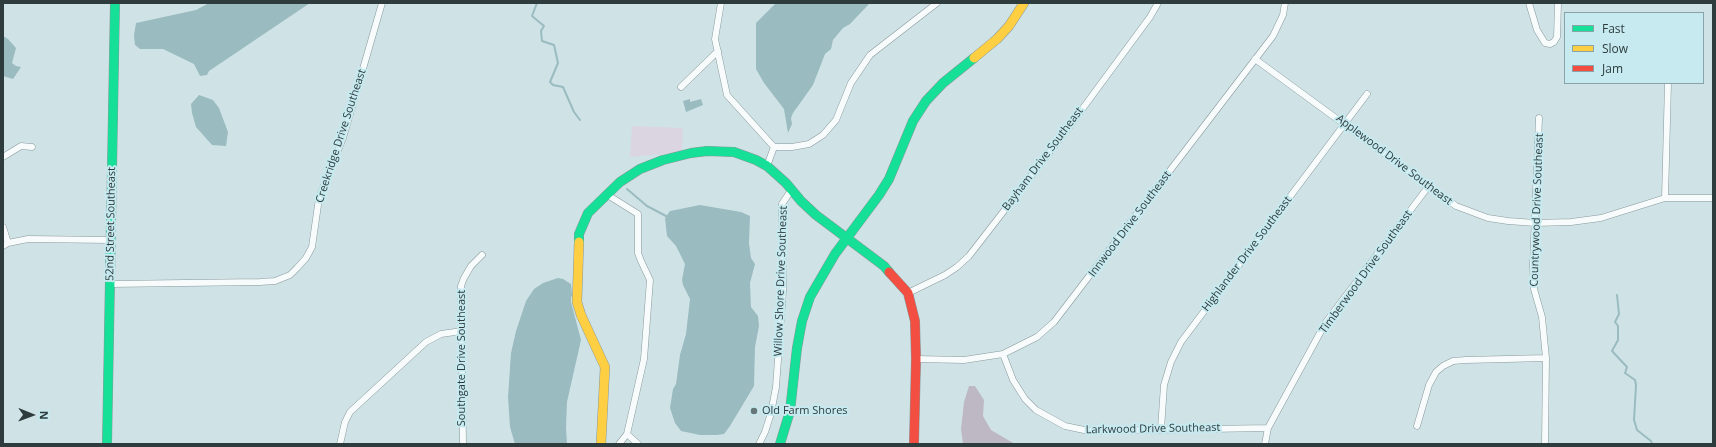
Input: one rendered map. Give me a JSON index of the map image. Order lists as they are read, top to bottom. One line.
{"streets":{"street":["Creekridge Drive Southeast","Bayham Drive Southeast","Applewood Drive Southeast","Countrywood Drive Southeast","52nd Street Southeast","Innwood Drive Southeast","Highlander Drive Southeast","Timberwood Drive Southeast","Willow Shore Drive Southeast","Southgate Drive Southeast","Larkwood Drive Southeast"]},"crossings":[["Creekridge Drive Southeast","52nd Street Southeast"],["Applewood Drive Southeast","Countrywood Drive Southeast"],["Applewood Drive Southeast","Innwood Drive Southeast"],["Applewood Drive Southeast","Highlander Drive Southeast"],["Applewood Drive Southeast","Timberwood Drive Southeast"],["Innwood Drive Southeast","Larkwood Drive Southeast"],["Highlander Drive Southeast","Larkwood Drive Southeast"],["Timberwood Drive Southeast","Larkwood Drive Southeast"]],"places":["Old Farm Shores"],"legend":["Fast","Slow","Jam"],"north":"right"}
